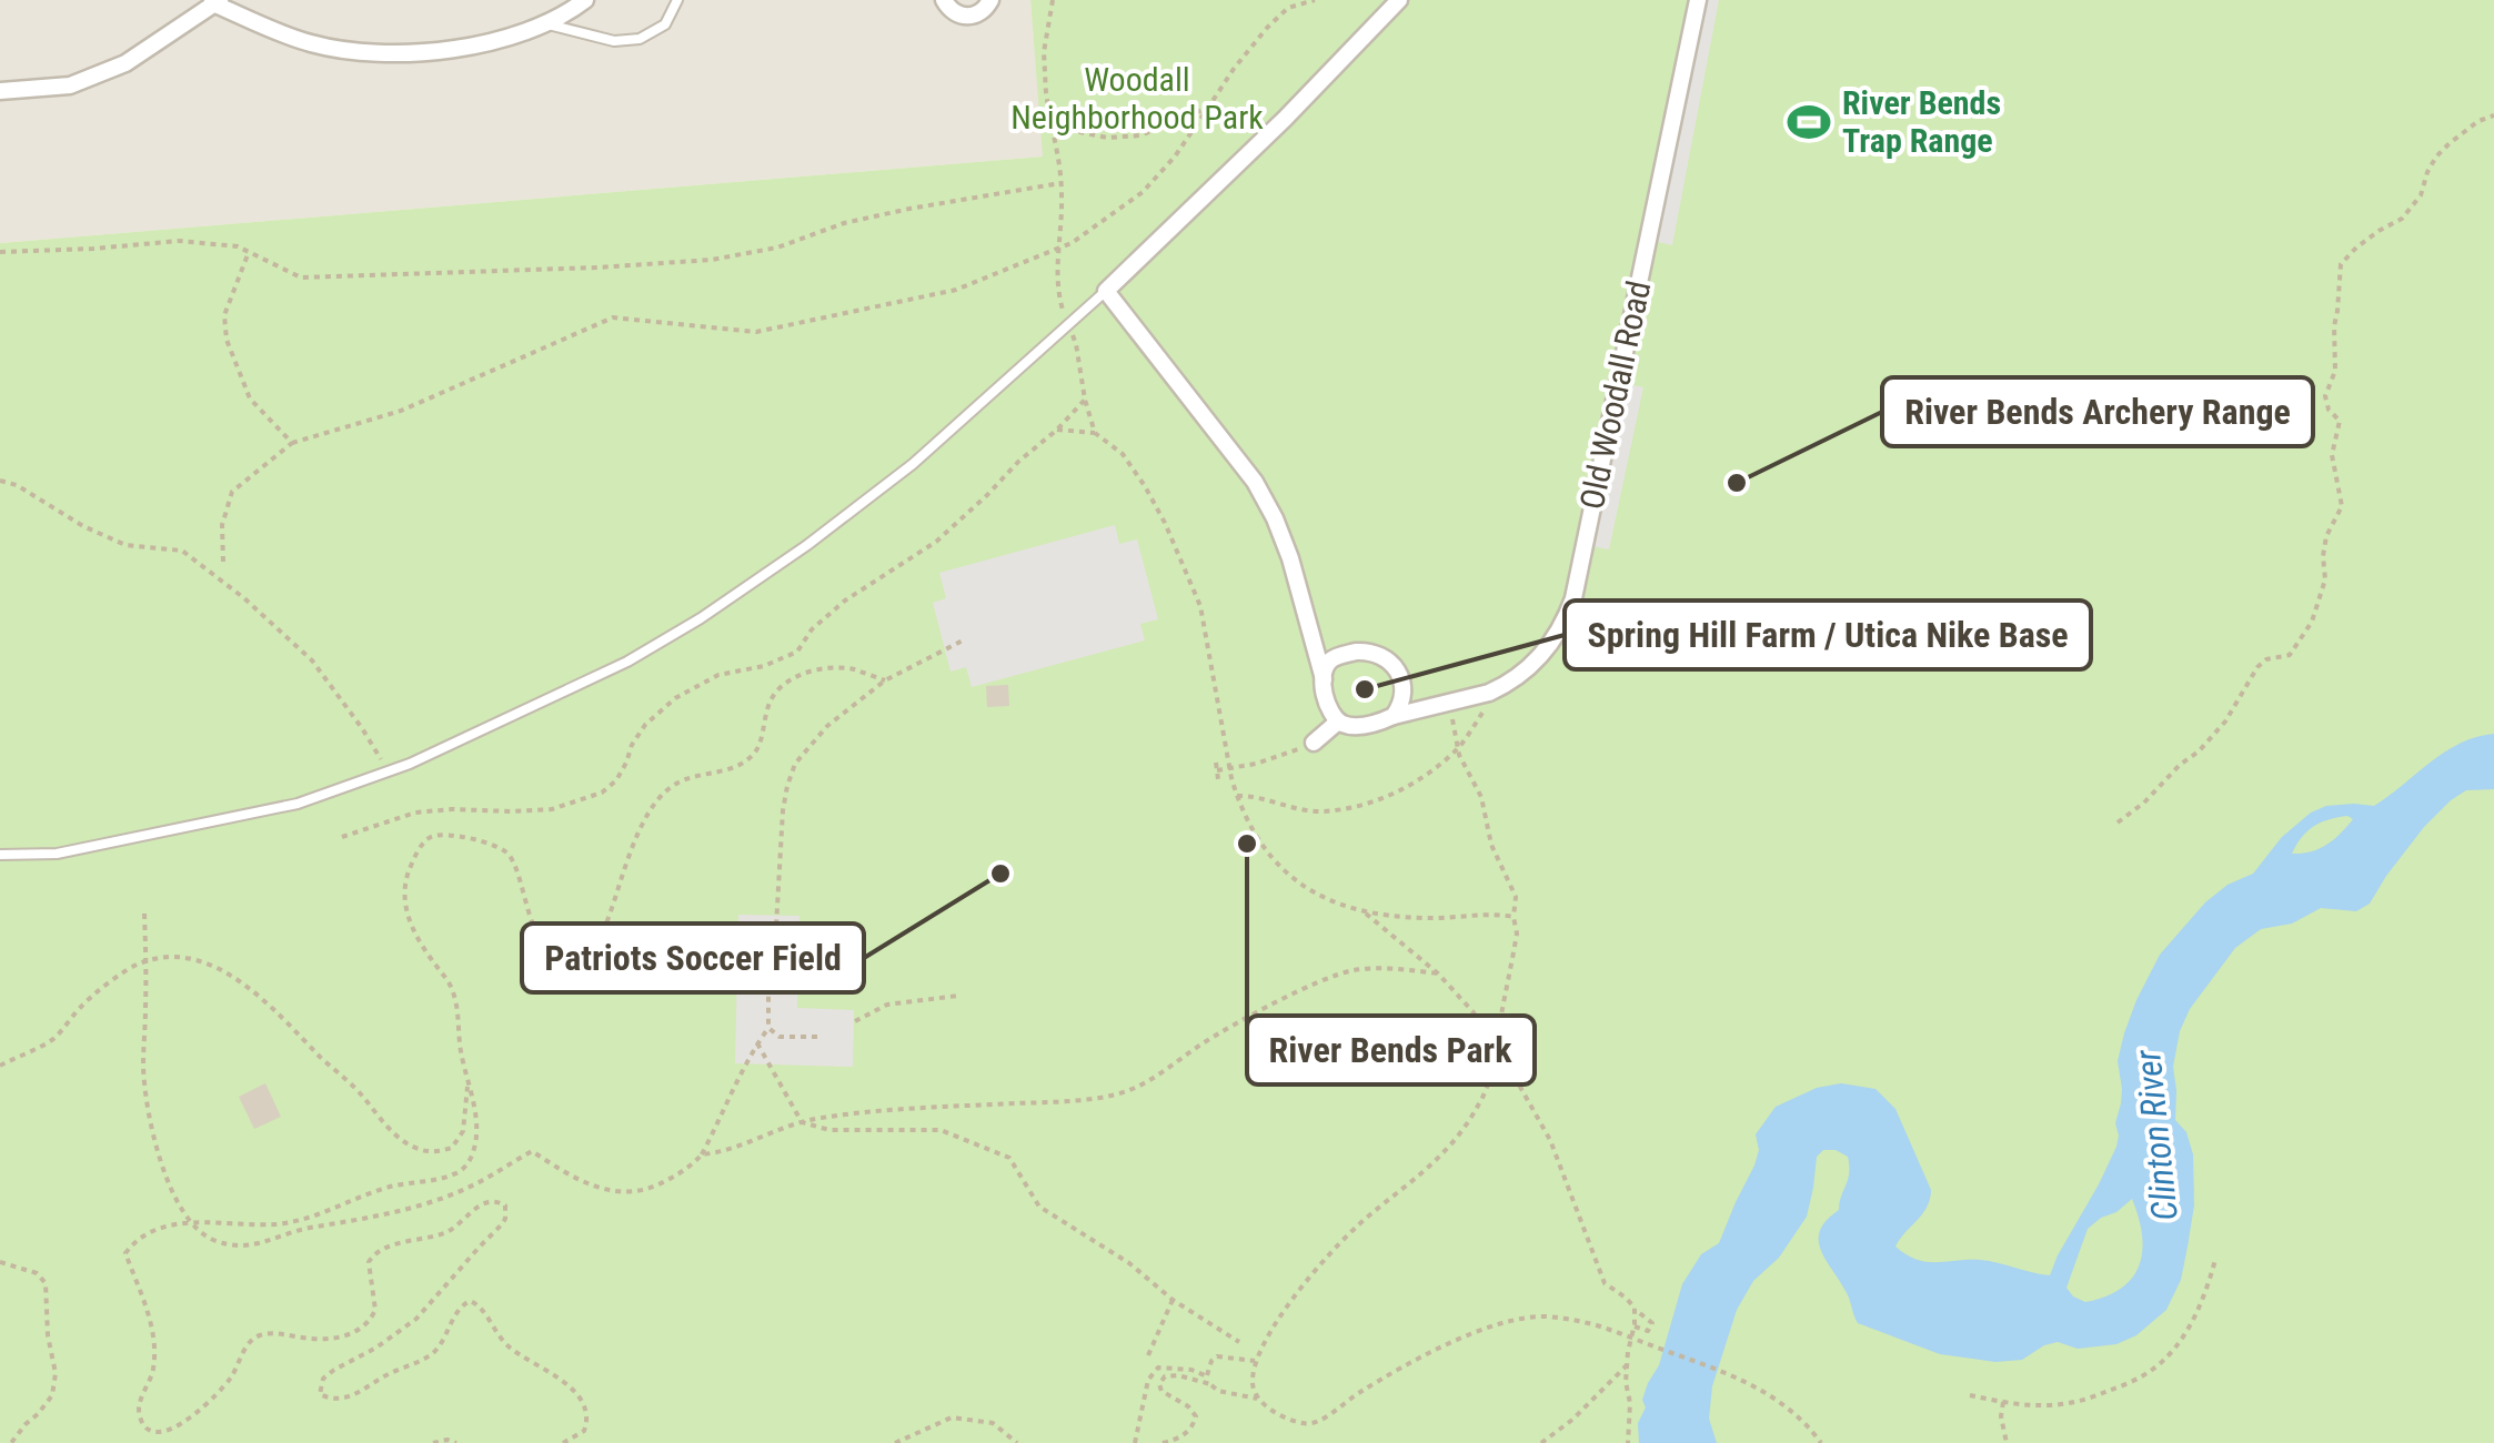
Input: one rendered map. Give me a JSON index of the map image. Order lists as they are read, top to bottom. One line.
{"streets":{"street":["Old Woodall Road"]},"water":["Clinton River"],"parks":["Woodall Neighborhood Park"],"places":{"sports":["River Bends Trap Range"],"other":["River Bends Archery Range","Spring Hill Farm / Utica Nike Base","River Bends Park","Patriots Soccer Field"]}}
